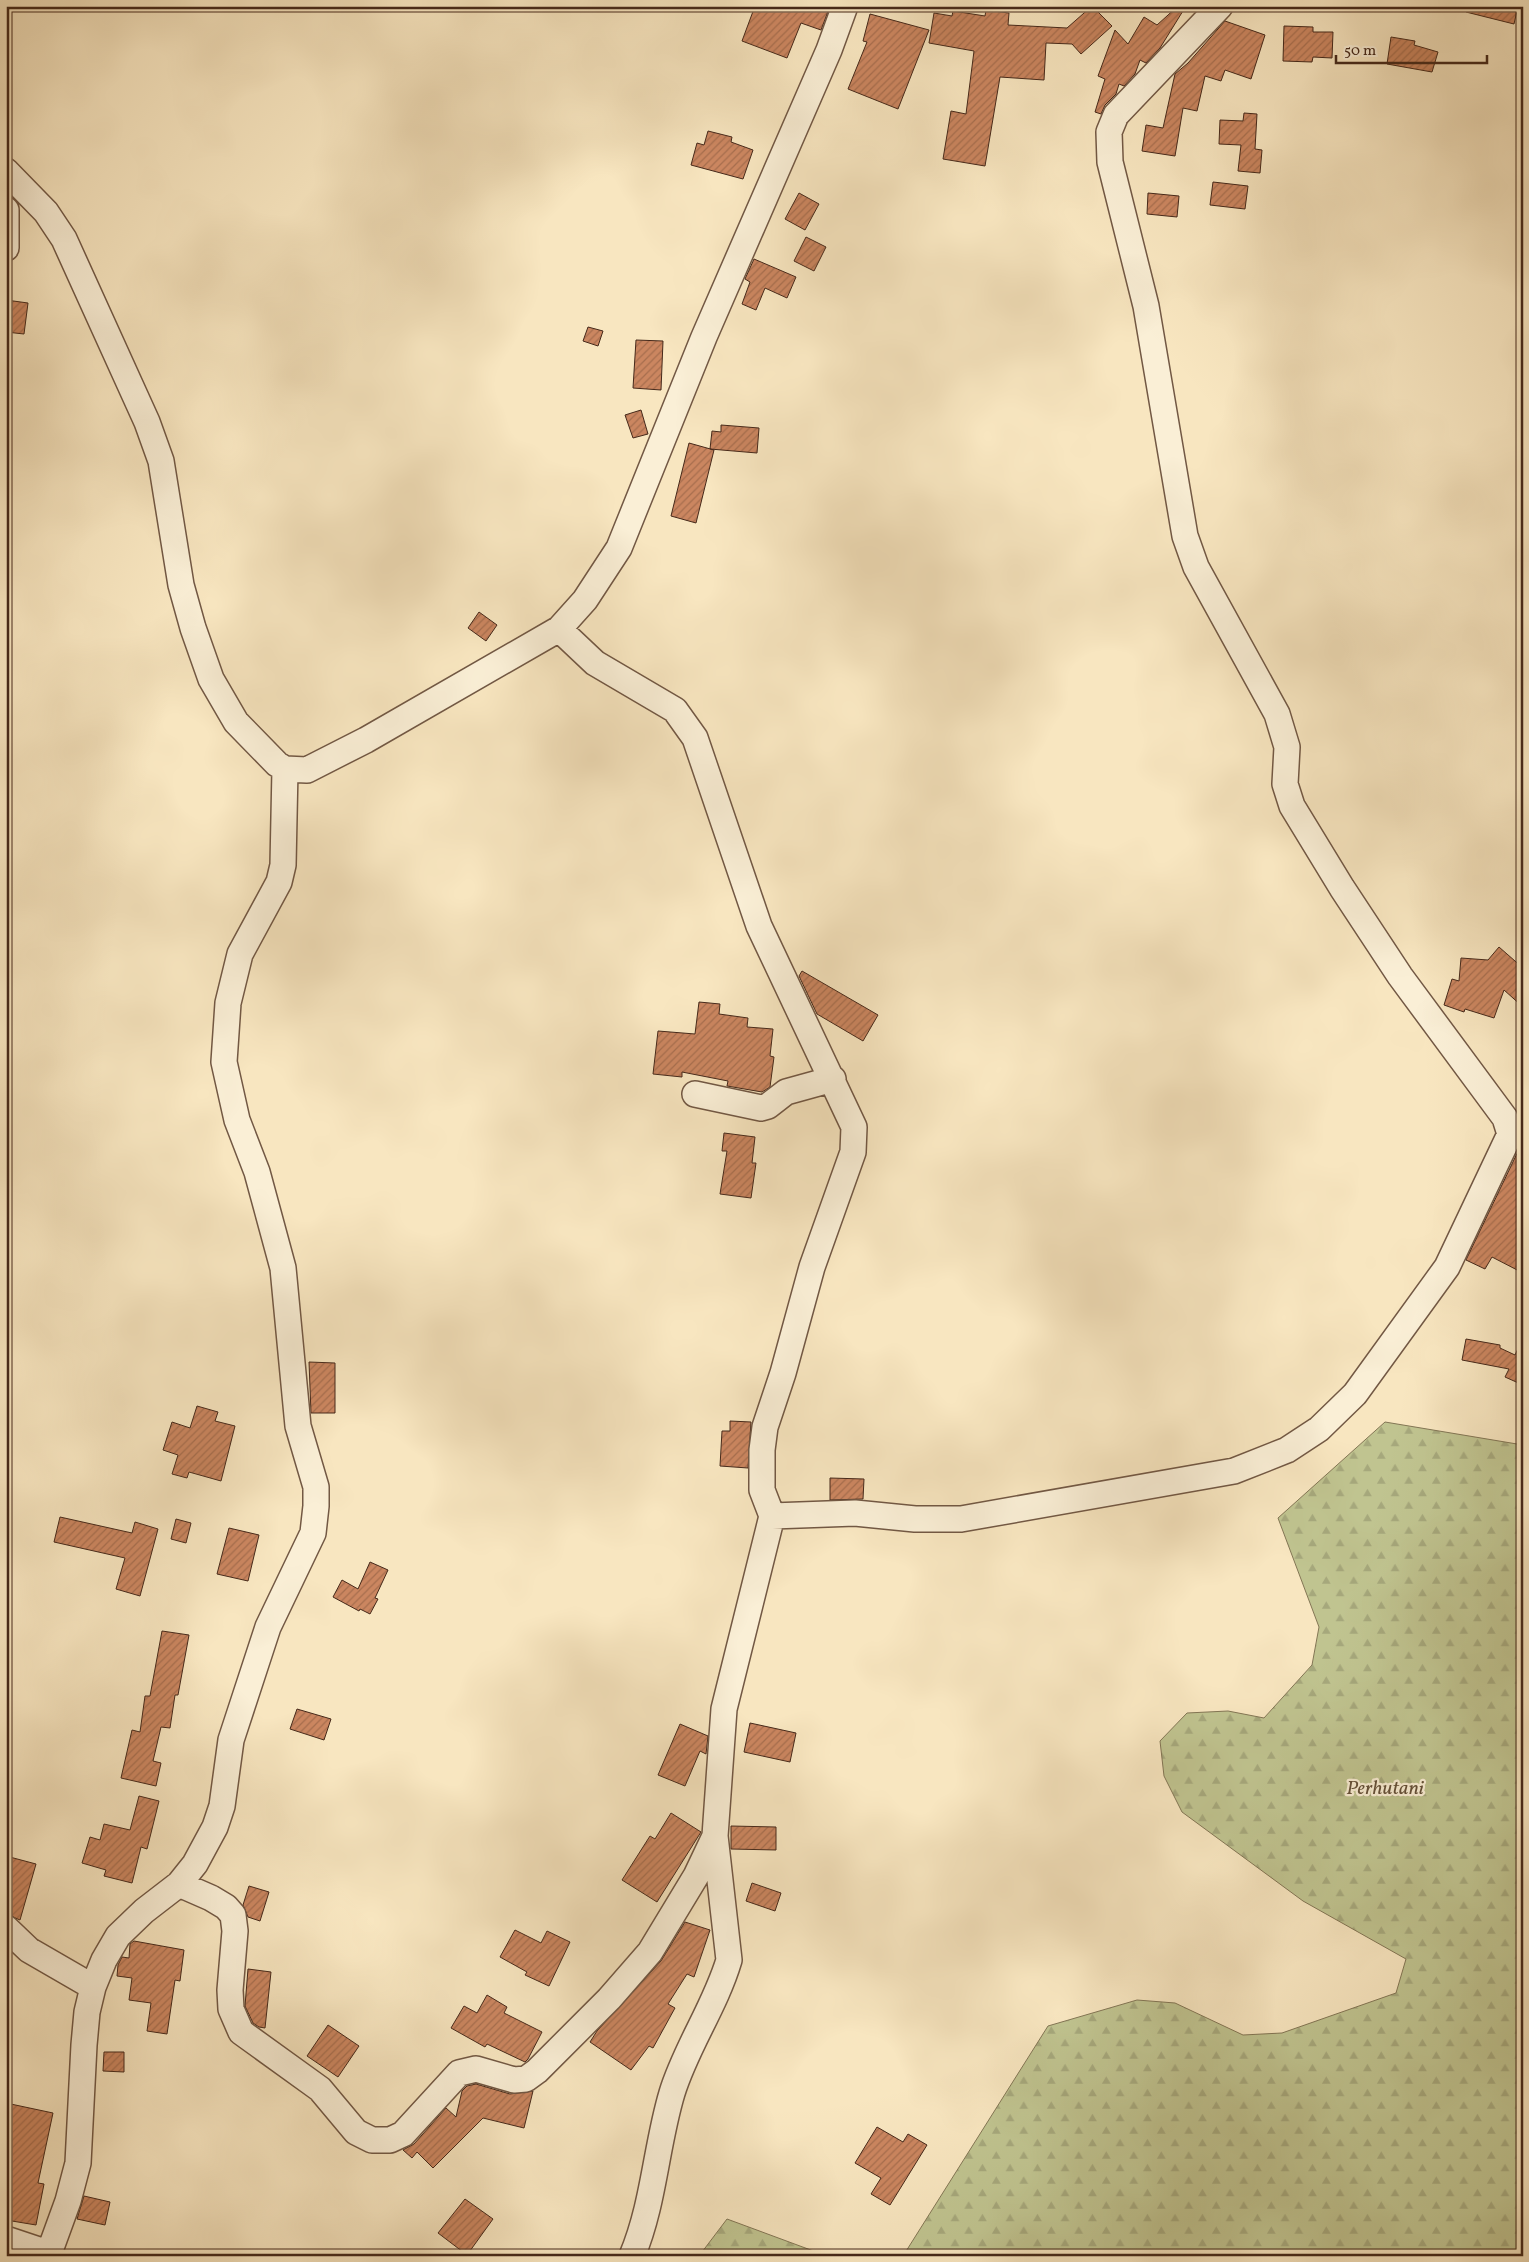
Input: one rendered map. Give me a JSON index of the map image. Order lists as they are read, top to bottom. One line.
{"parks":["Perhutani"],"scale_bar":"50 m"}
